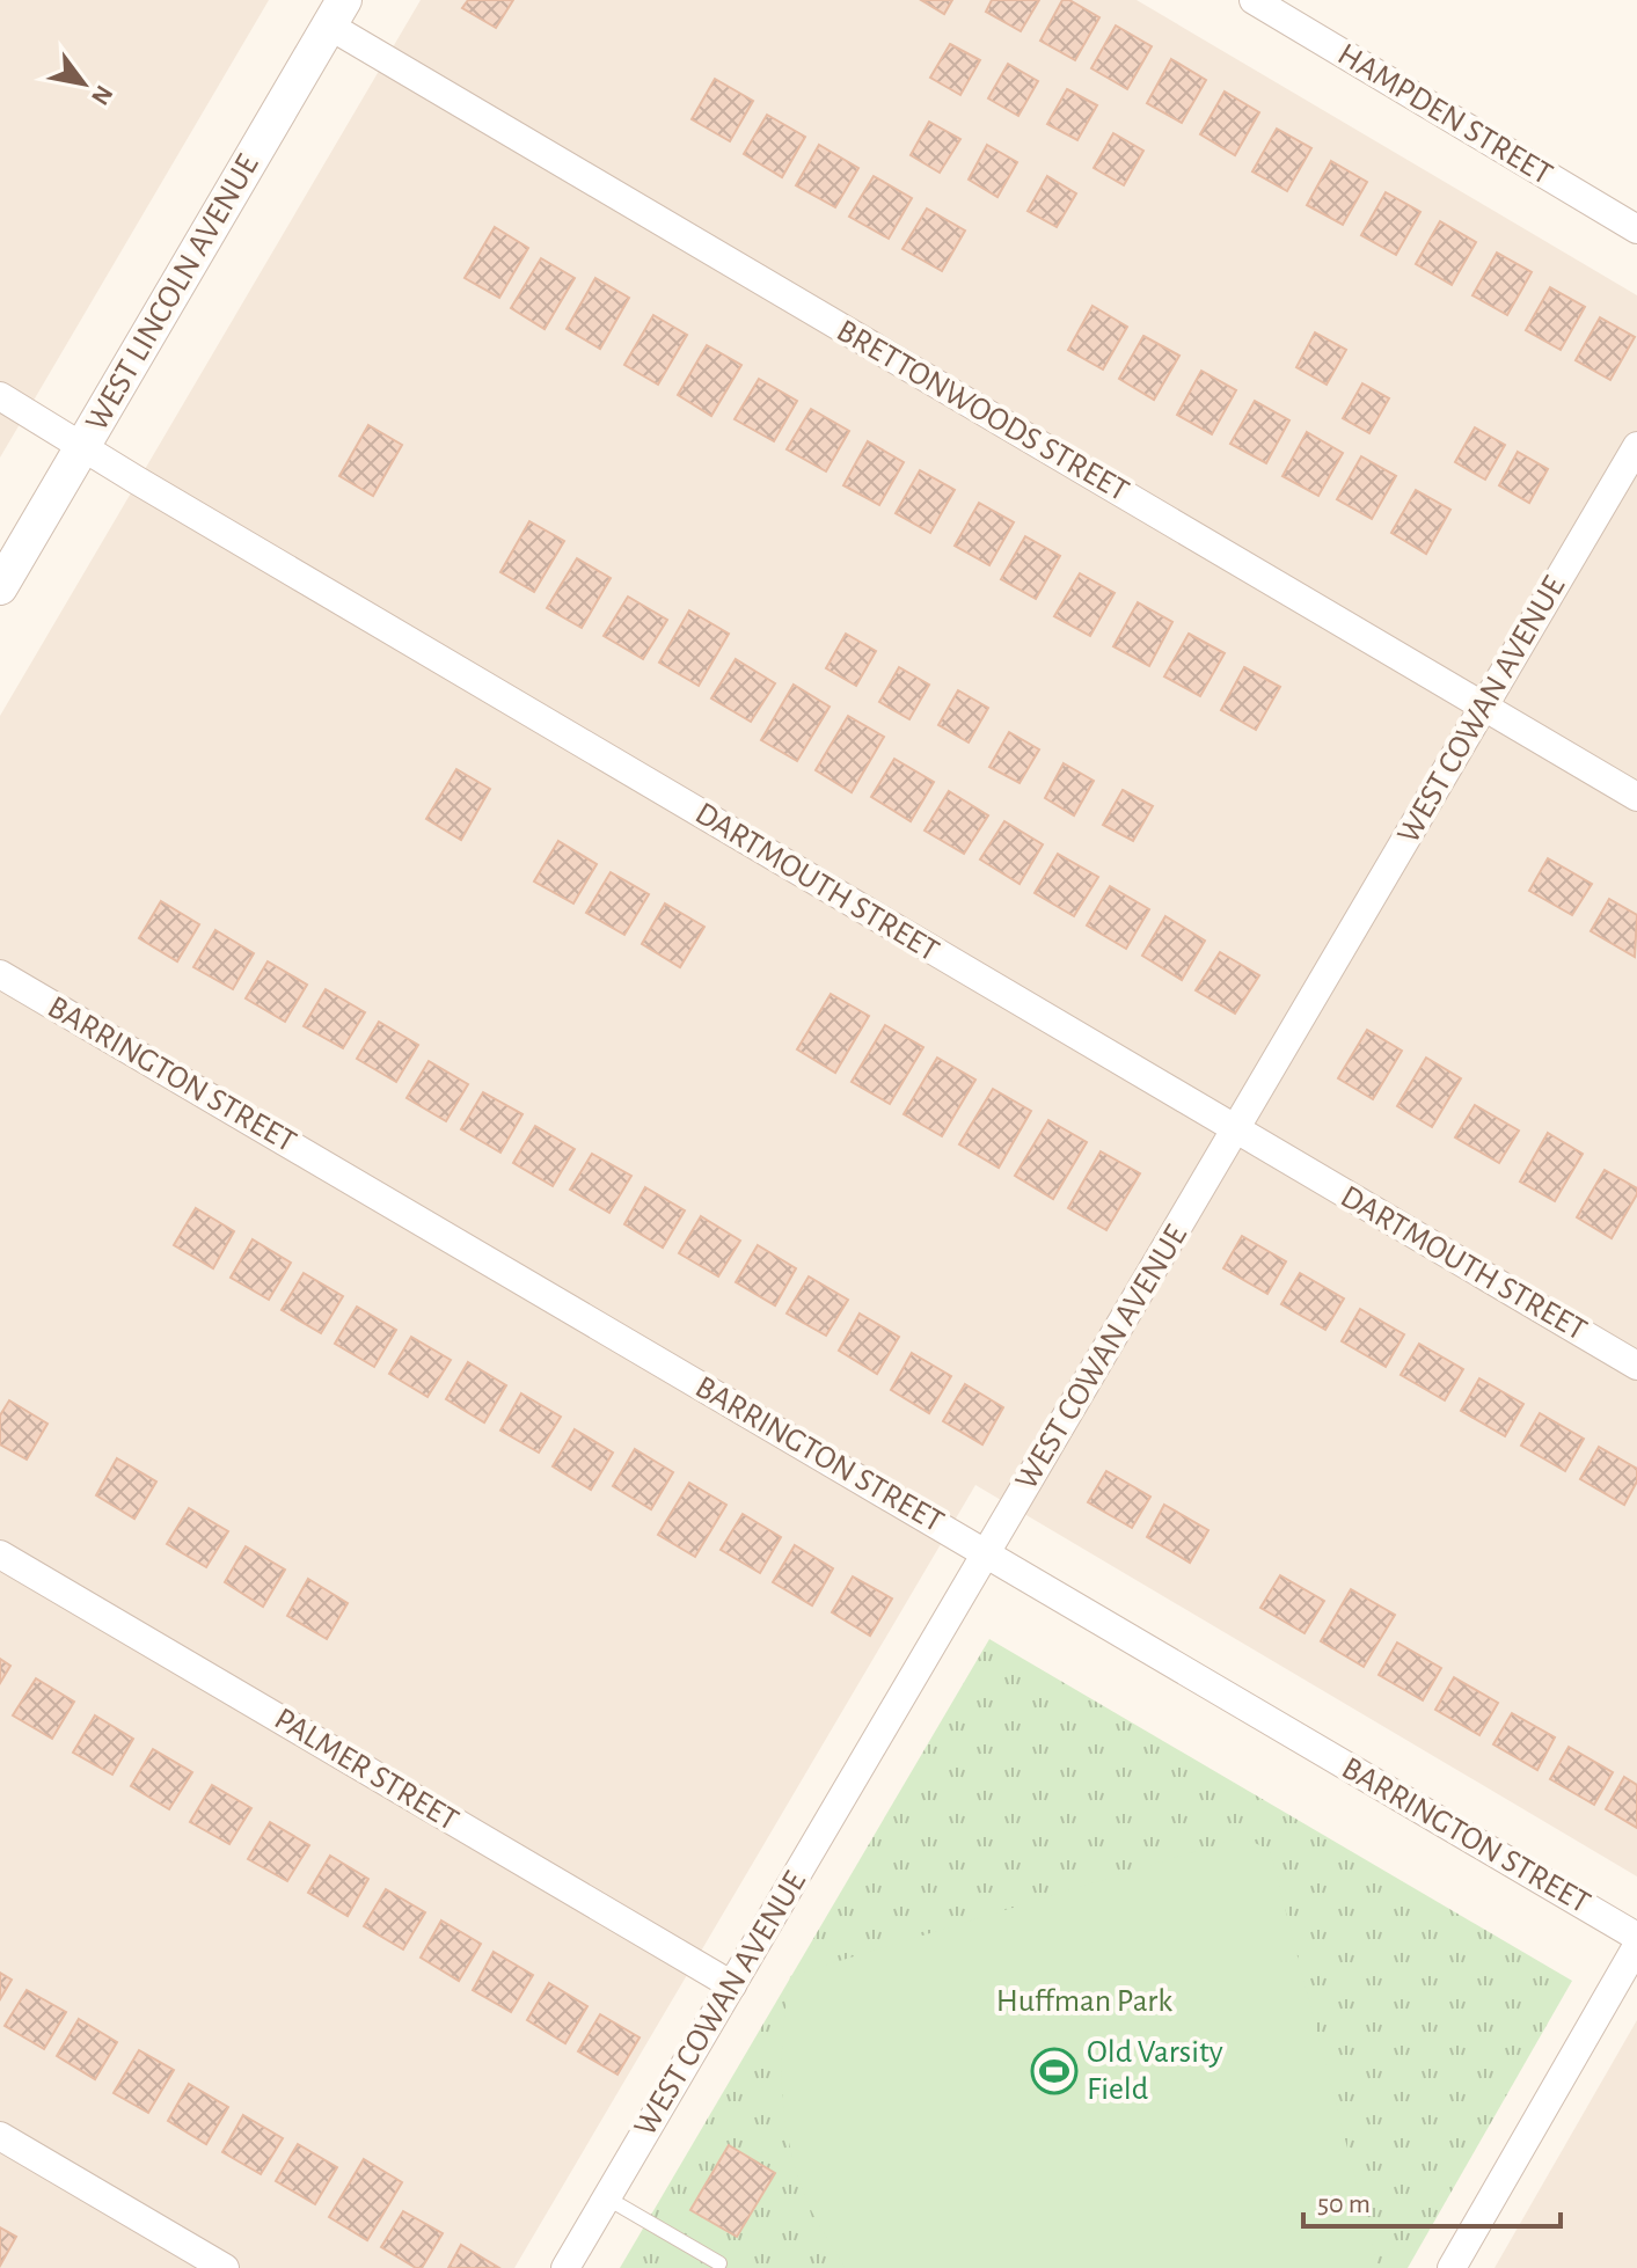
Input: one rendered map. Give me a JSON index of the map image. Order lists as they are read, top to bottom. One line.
{"streets":{"street":["HAMPDEN STREET","WEST LINCOLN AVENUE","BRETTONWOODS STREET","WEST COWAN AVENUE","DARTMOUTH STREET","BARRINGTON STREET","PALMER STREET"]},"crossings":[["WEST LINCOLN AVENUE","BRETTONWOODS STREET"],["WEST LINCOLN AVENUE","DARTMOUTH STREET"],["BRETTONWOODS STREET","WEST COWAN AVENUE"],["WEST COWAN AVENUE","DARTMOUTH STREET"],["WEST COWAN AVENUE","BARRINGTON STREET"],["WEST COWAN AVENUE","PALMER STREET"]],"parks":["Huffman Park"],"places":{"sports":["Old Varsity Field"]},"scale_bar":"50 m","north":"bottom right"}
